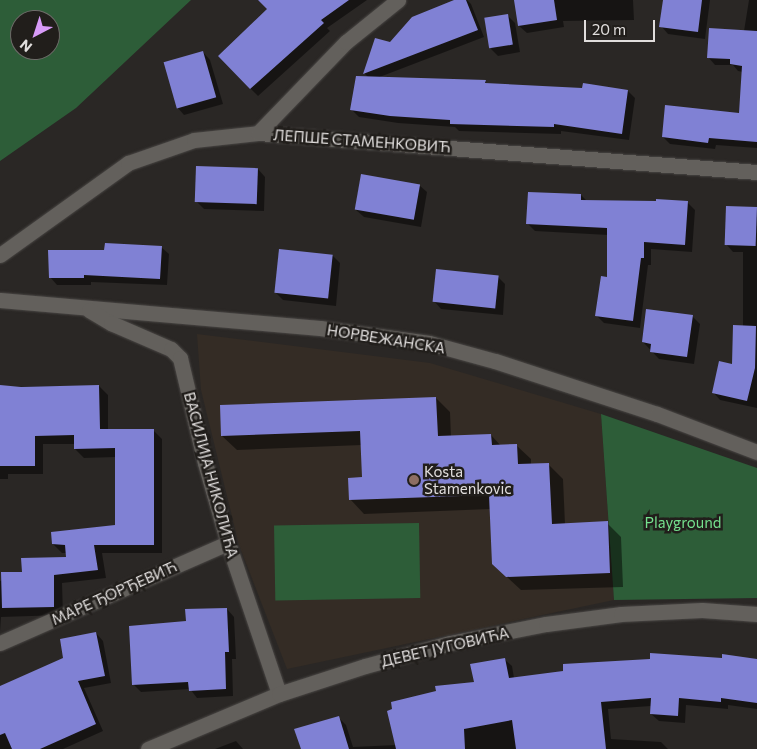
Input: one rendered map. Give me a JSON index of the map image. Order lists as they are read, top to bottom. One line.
{"streets":{"street":["ЛЕПШЕ СТАМЕНКОВИЋ","НОРВЕЖАНСКА","ВАСИЛИЈА НИКОЛИЋА","МАРЕ ЂОРЂЕВИЋ","ДЕВЕТ ЈУГОВИЋА"]},"crossings":[["НОРВЕЖАНСКА","ВАСИЛИЈА НИКОЛИЋА"],["ВАСИЛИЈА НИКОЛИЋА","МАРЕ ЂОРЂЕВИЋ"],["ВАСИЛИЈА НИКОЛИЋА","ДЕВЕТ ЈУГОВИЋА"]],"parks":["Playground"],"places":["Kosta Stamenkovic"],"scale_bar":"20 m","north":"bottom left"}
